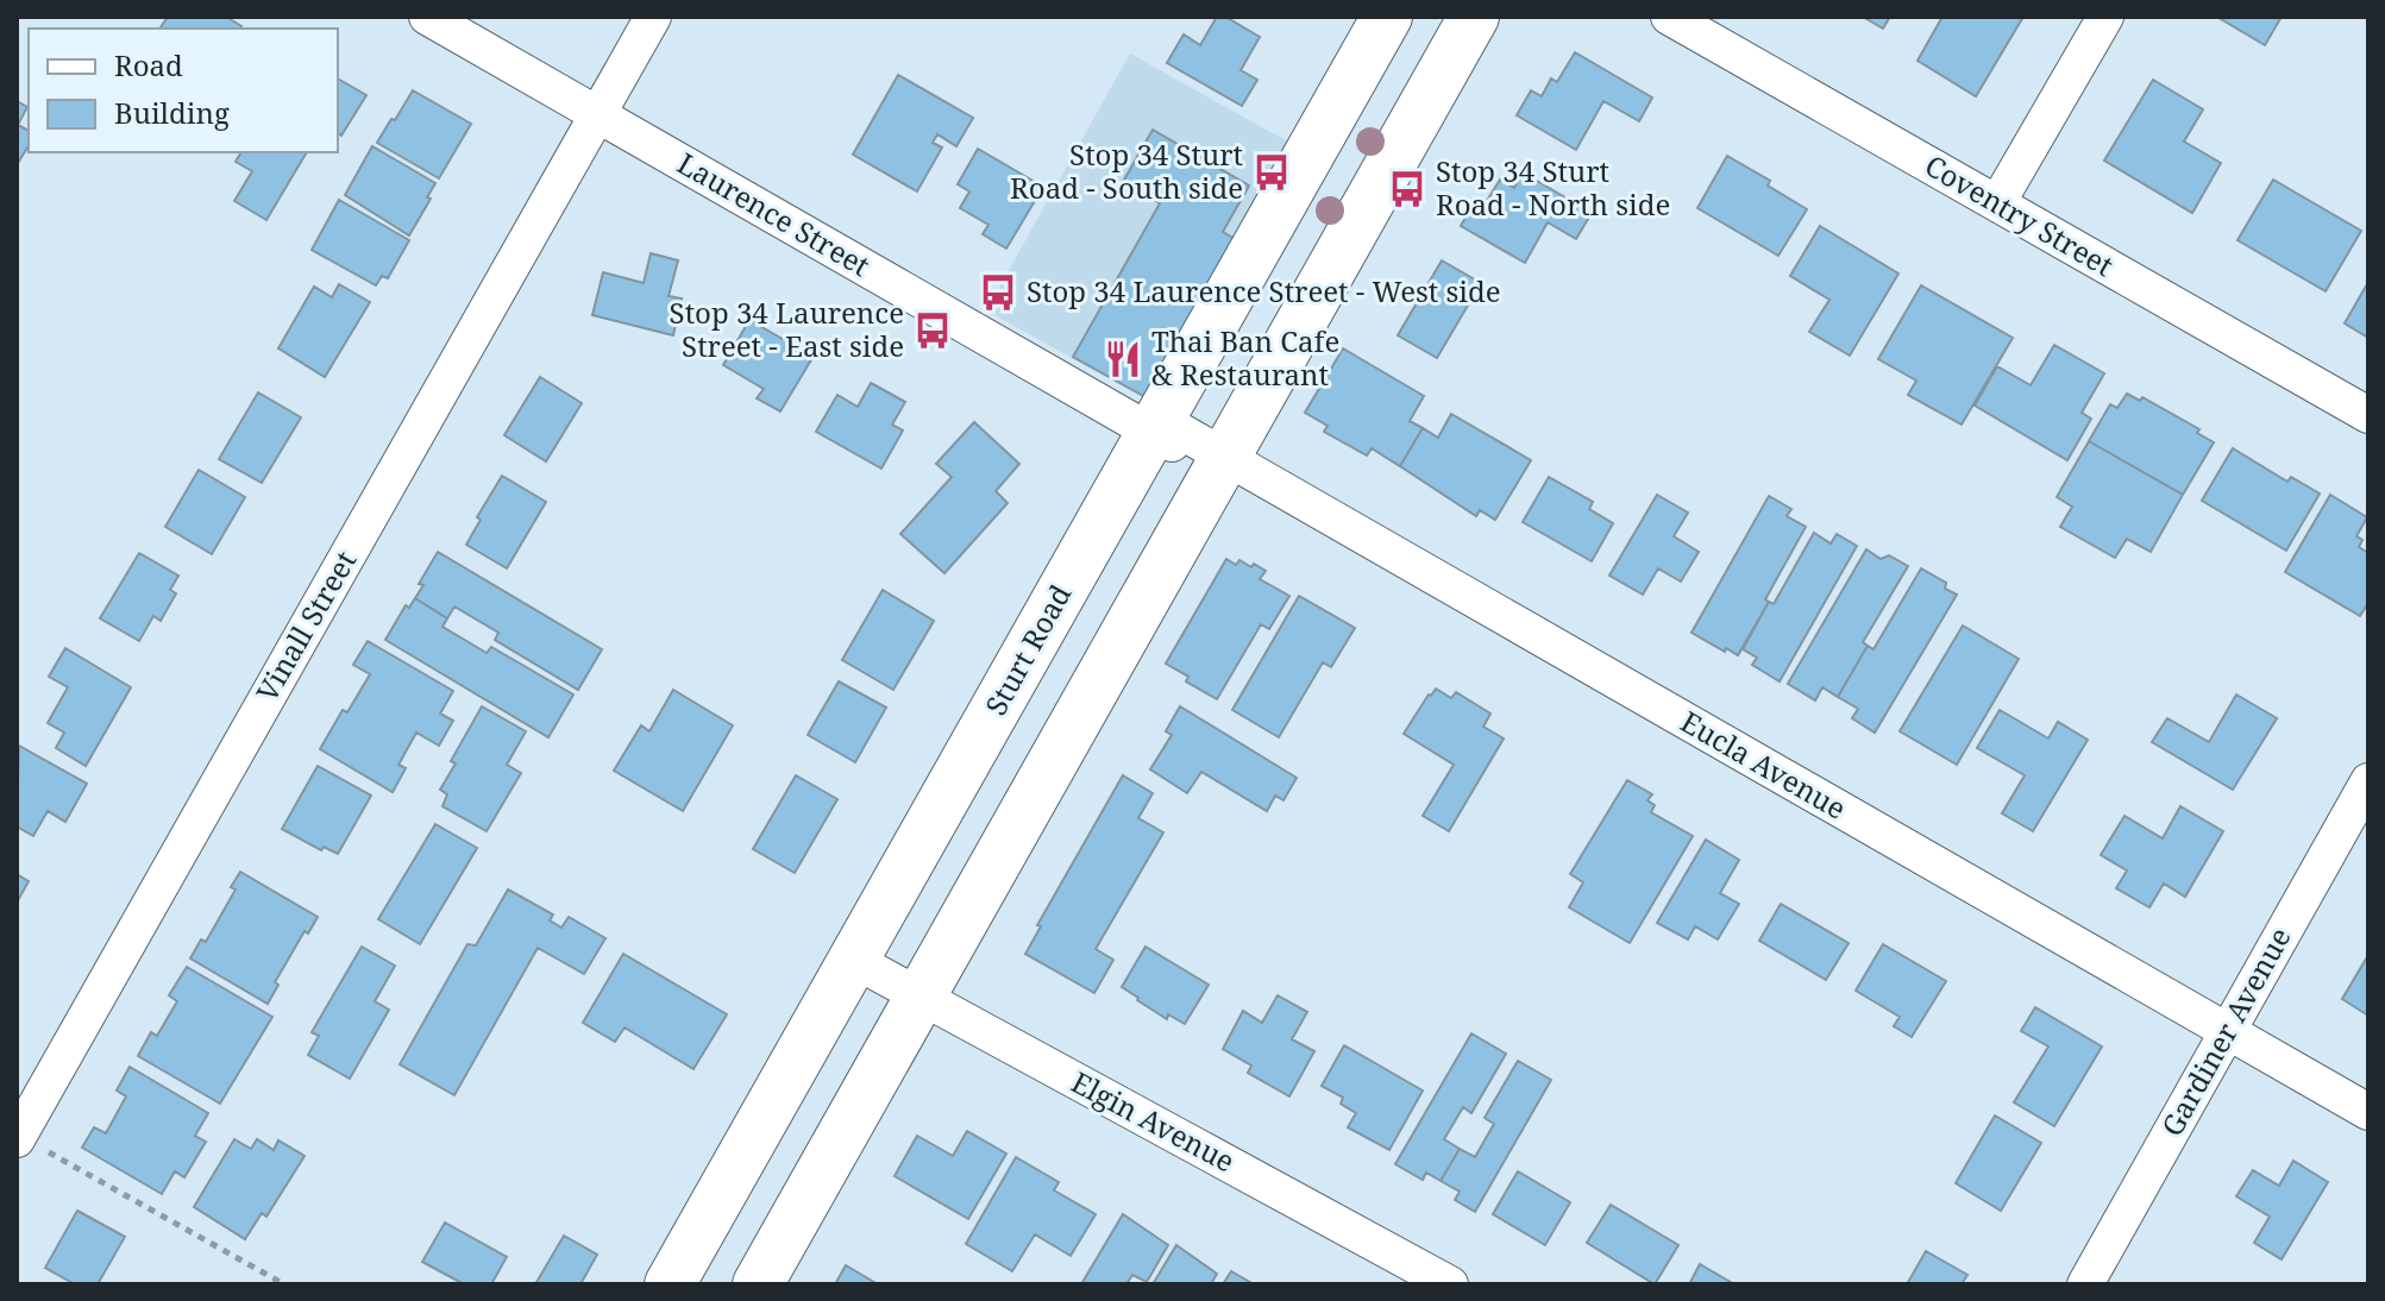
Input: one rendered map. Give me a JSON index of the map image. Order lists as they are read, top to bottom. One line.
{"streets":{"main road":["Sturt Road"],"street":["Laurence Street","Coventry Street","Vinall Street","Eucla Avenue","Gardiner Avenue","Elgin Avenue"]},"crossings":[["Laurence Street","Vinall Street"],["Laurence Street","Sturt Road"],["Laurence Street","Eucla Avenue"],["Sturt Road","Elgin Avenue"],["Eucla Avenue","Gardiner Avenue"]],"places":{"bus stop":["Stop 34 Sturt Road - South side","Stop 34 Sturt Road - North side","Stop 34 Laurence Street - West side","Stop 34 Laurence Street - East side"],"restaurant":["Thai Ban Cafe & Restaurant"]},"legend":["Road","Building"]}
